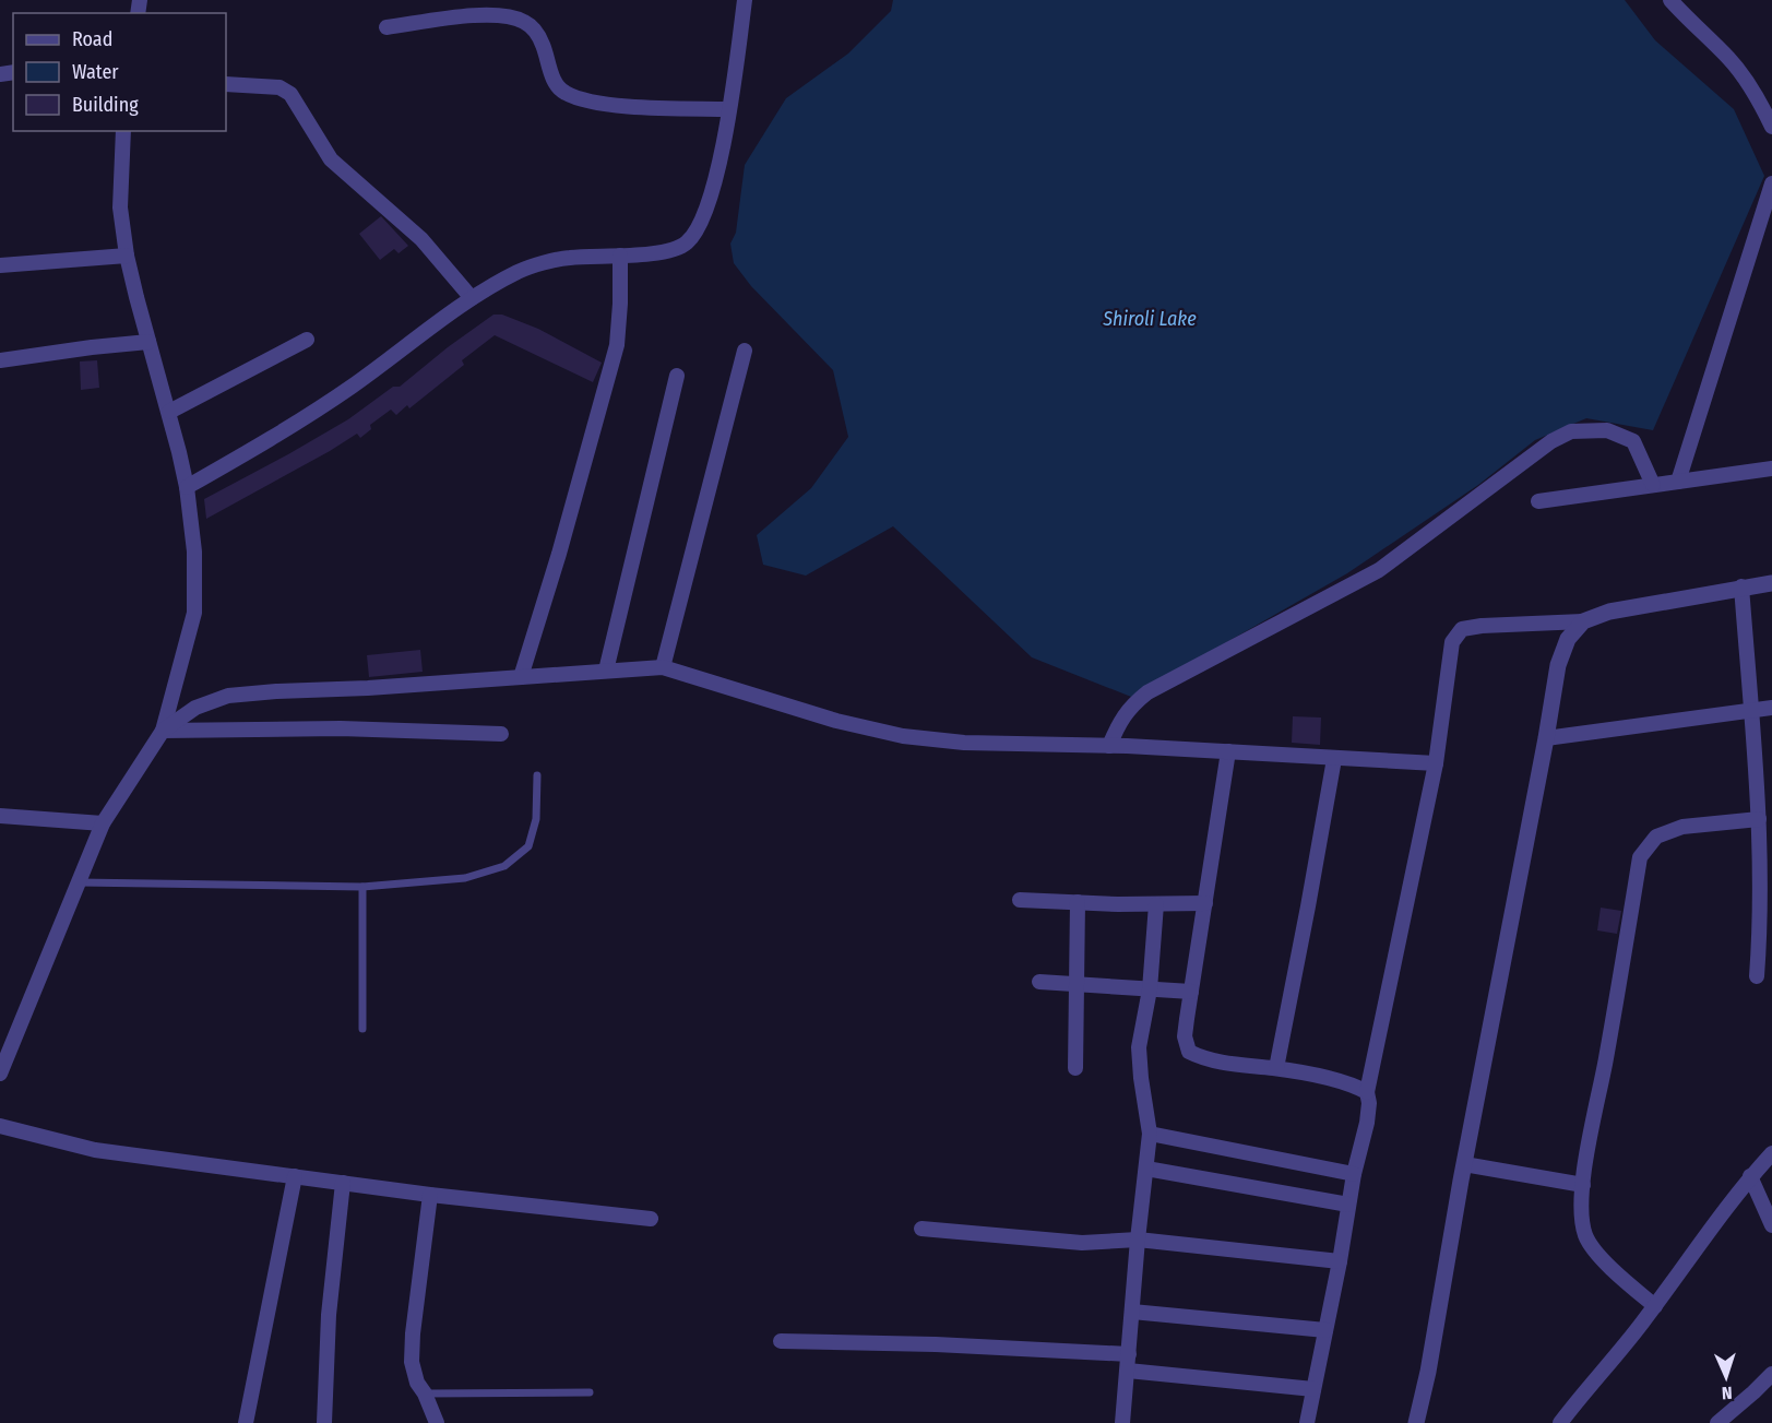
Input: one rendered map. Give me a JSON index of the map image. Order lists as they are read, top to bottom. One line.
{"water":["Shiroli Lake"],"legend":["Road","Water","Building"],"north":"bottom"}
